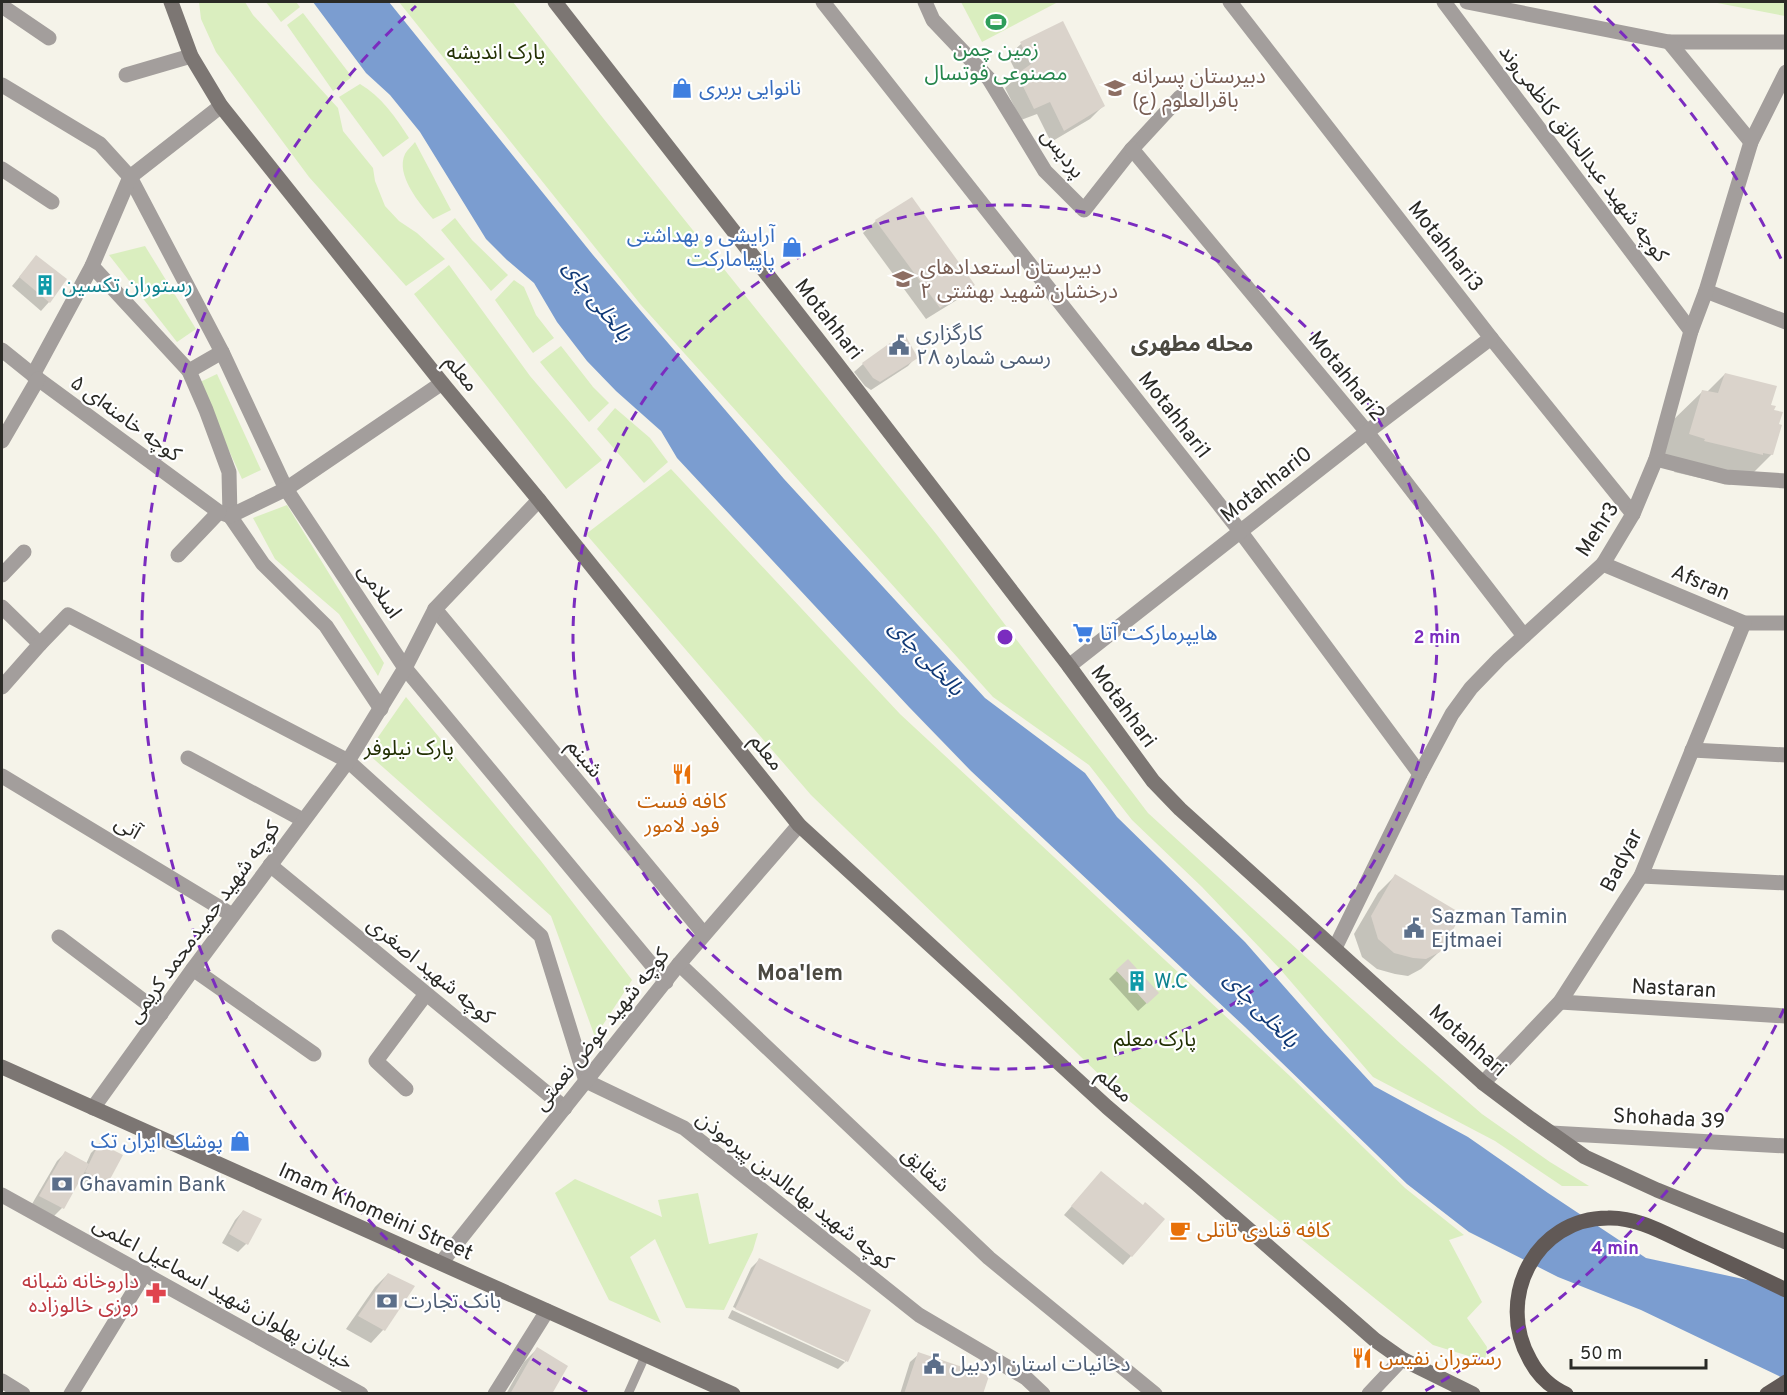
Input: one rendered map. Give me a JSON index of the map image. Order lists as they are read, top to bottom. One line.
{"streets":{"main road":["Motahhari","معلم","Imam Khomeini Street"],"street":["پردیس","کوچه شهید عبدالخالق کاظمی‌وند","Motahhari3","Motahhari2","Motahhari1","کوچه خامنه‌ای ۵","Motahhari0","Mehr3","Afsran","اسلامی","شبنم","آتی","Badyar","کوچه شهید حمیدمحمد کریمی","کوچه شهید اصغری","Nastaran","کوچه شهید عوض نعمتی","Shohada 39","شقایق","کوچه شهید بهاءالدین پیرموذن","خیابان پهلوان شهید اسماعیل اعلمی"]},"crossings":[["پردیس","Motahhari2"],["کوچه شهید عبدالخالق کاظمی‌وند","Mehr3"],["Motahhari3","Motahhari0"],["Motahhari3","Mehr3"],["Motahhari","Motahhari0"],["Motahhari","Mehr3"],["Motahhari","Badyar"],["Motahhari","Shohada 39"],["معلم","کوچه شهید حمیدمحمد کریمی"],["معلم","کوچه شهید عوض نعمتی"],["Motahhari2","Motahhari0"],["Motahhari2","Mehr3"],["Motahhari1","Motahhari0"],["Motahhari1","Mehr3"],["Mehr3","Afsran"],["Afsran","Badyar"],["اسلامی","کوچه شهید حمیدمحمد کریمی"],["اسلامی","کوچه شهید عوض نعمتی"],["شبنم","کوچه شهید حمیدمحمد کریمی"],["شبنم","کوچه شهید عوض نعمتی"],["آتی","کوچه شهید حمیدمحمد کریمی"],["Badyar","Nastaran"],["کوچه شهید حمیدمحمد کریمی","کوچه شهید اصغری"],["کوچه شهید حمیدمحمد کریمی","Imam Khomeini Street"],["کوچه شهید اصغری","کوچه شهید عوض نعمتی"],["کوچه شهید عوض نعمتی","شقایق"],["کوچه شهید عوض نعمتی","کوچه شهید بهاءالدین پیرموذن"],["کوچه شهید عوض نعمتی","Imam Khomeini Street"]],"districts":["محله مطهری","Moa'lem"],"water":["بالخلی چای"],"parks":["پارک اندیشه","پارک نیلوفر","پارک معلم"],"places":{"sports":["زمین چمن مصنوعی فوتسال"],"shop":["نانوایی بربری","آرایشی و بهداشتی پاپیامارکت","پوشاک ایران تک"],"school or university":["دبیرستان پسرانه باقرالعلوم (ع)","دبیرستان استعدادهای درخشان شهید بهشتی ۲"],"building":["رستوران تکسین","W.C"],"public building":["کارگزاری رسمی شماره ۲۸","Sazman Tamin Ejtmaei","دخانیات استان اردبیل"],"supermarket":["هایپرمارکت آتا"],"restaurant":["کافه فست فود لامور","رستوران نفیس"],"bank":["Ghavamin Bank","بانک تجارت"],"cafe":["کافه قنادی تاتلی"],"pharmacy":["داروخانه شبانه روزی خالوزاده"]},"scale_bar":"50 m","rings":["2 min","4 min"]}
